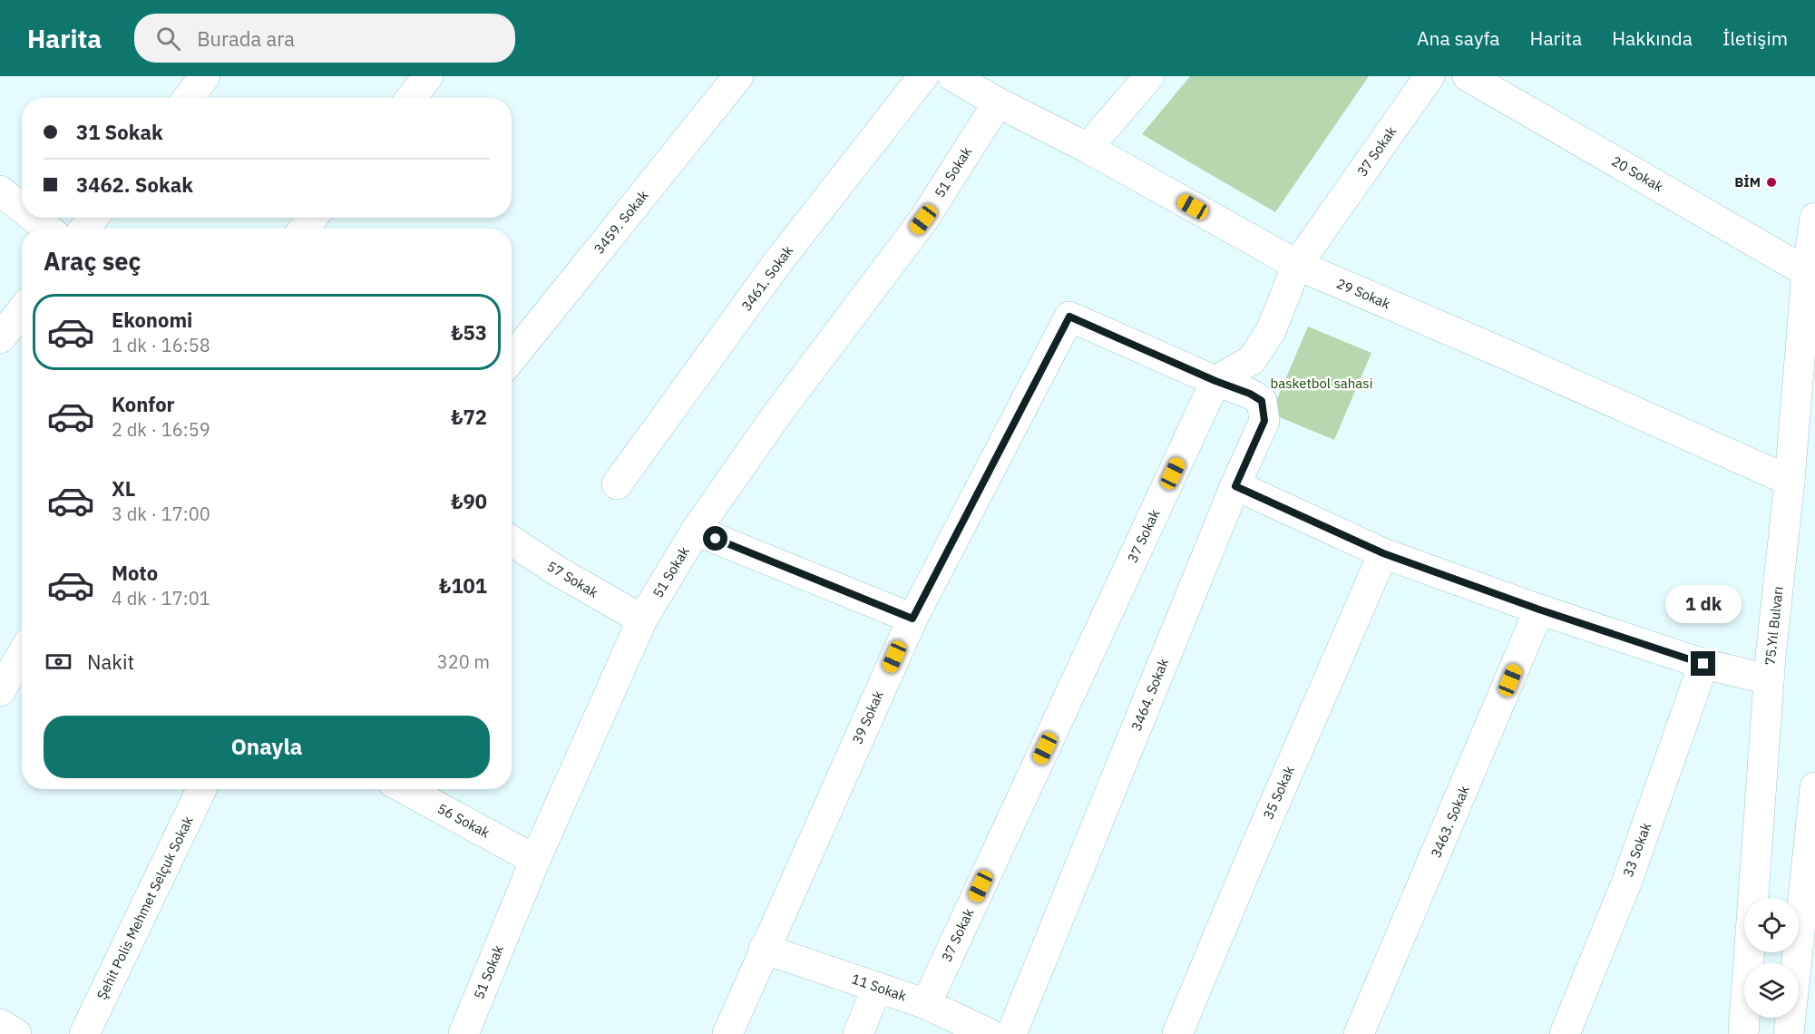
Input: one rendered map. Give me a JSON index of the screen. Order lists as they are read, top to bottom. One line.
{"streets":{"street":["37 Sokak","51 Sokak","20 Sokak","3459. Sokak","3461. Sokak","29 Sokak","57 Sokak","75.Yıl Bulvarı","3464. Sokak","39 Sokak","35 Sokak","56 Sokak","3463. Sokak","33 Sokak","Şehit Polis Mehmet Selçuk Sokak","11 Sokak"]},"crossings":[["37 Sokak","29 Sokak"],["37 Sokak","3464. Sokak"],["37 Sokak","39 Sokak"],["37 Sokak","11 Sokak"],["51 Sokak","29 Sokak"],["51 Sokak","57 Sokak"],["51 Sokak","56 Sokak"],["20 Sokak","75.Yıl Bulvarı"],["29 Sokak","75.Yıl Bulvarı"],["3464. Sokak","39 Sokak"],["39 Sokak","11 Sokak"]],"parks":["basketbol sahasi"],"places":["BİM"],"page":{"header":"Harita","search":"Burada ara","nav":["Ana sayfa","Harita","Hakkında","İletişim"],"banner":["31 Sokak","3462. Sokak"],"heading":"Araç seç","list":[{"name":"Ekonomi","note":"1 dk · 16:58","value":"₺53"},{"name":"Konfor","note":"2 dk · 16:59","value":"₺72"},{"name":"XL","note":"3 dk · 17:00","value":"₺90"},{"name":"Moto","note":"4 dk · 17:01","value":"₺101"}],"bubble":"1 dk","pay":["Nakit","320 m"],"buttons":"Onayla"}}
